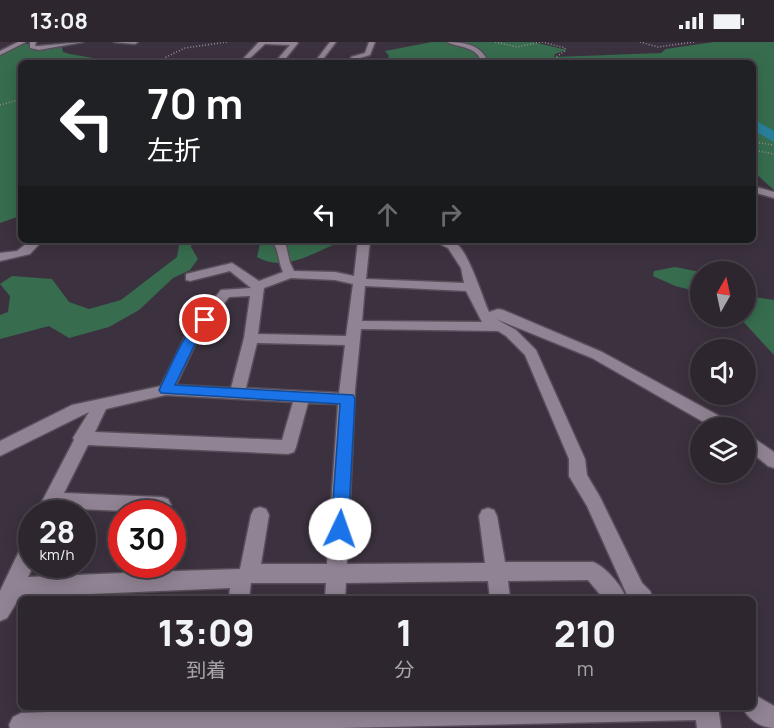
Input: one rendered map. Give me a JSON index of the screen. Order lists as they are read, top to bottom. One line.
{"north":"top","page":{"status":"13:08","turn":["70 m","左折"],"speed":"28 km/h","limit":"30","eta":["13:09","到着","1","分","210","m"]}}
